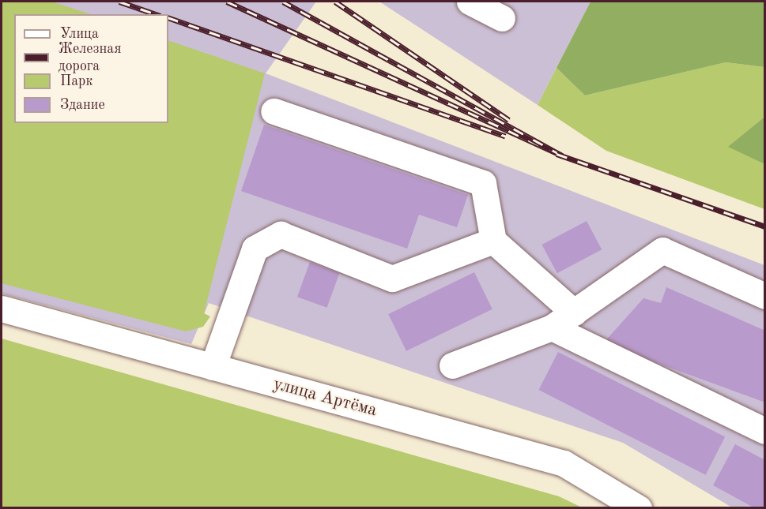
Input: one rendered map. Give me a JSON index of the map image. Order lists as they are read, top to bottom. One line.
{"streets":{"street":["улица Артёма"]},"legend":["Улица","Железная дорога","Парк","Здание"]}
